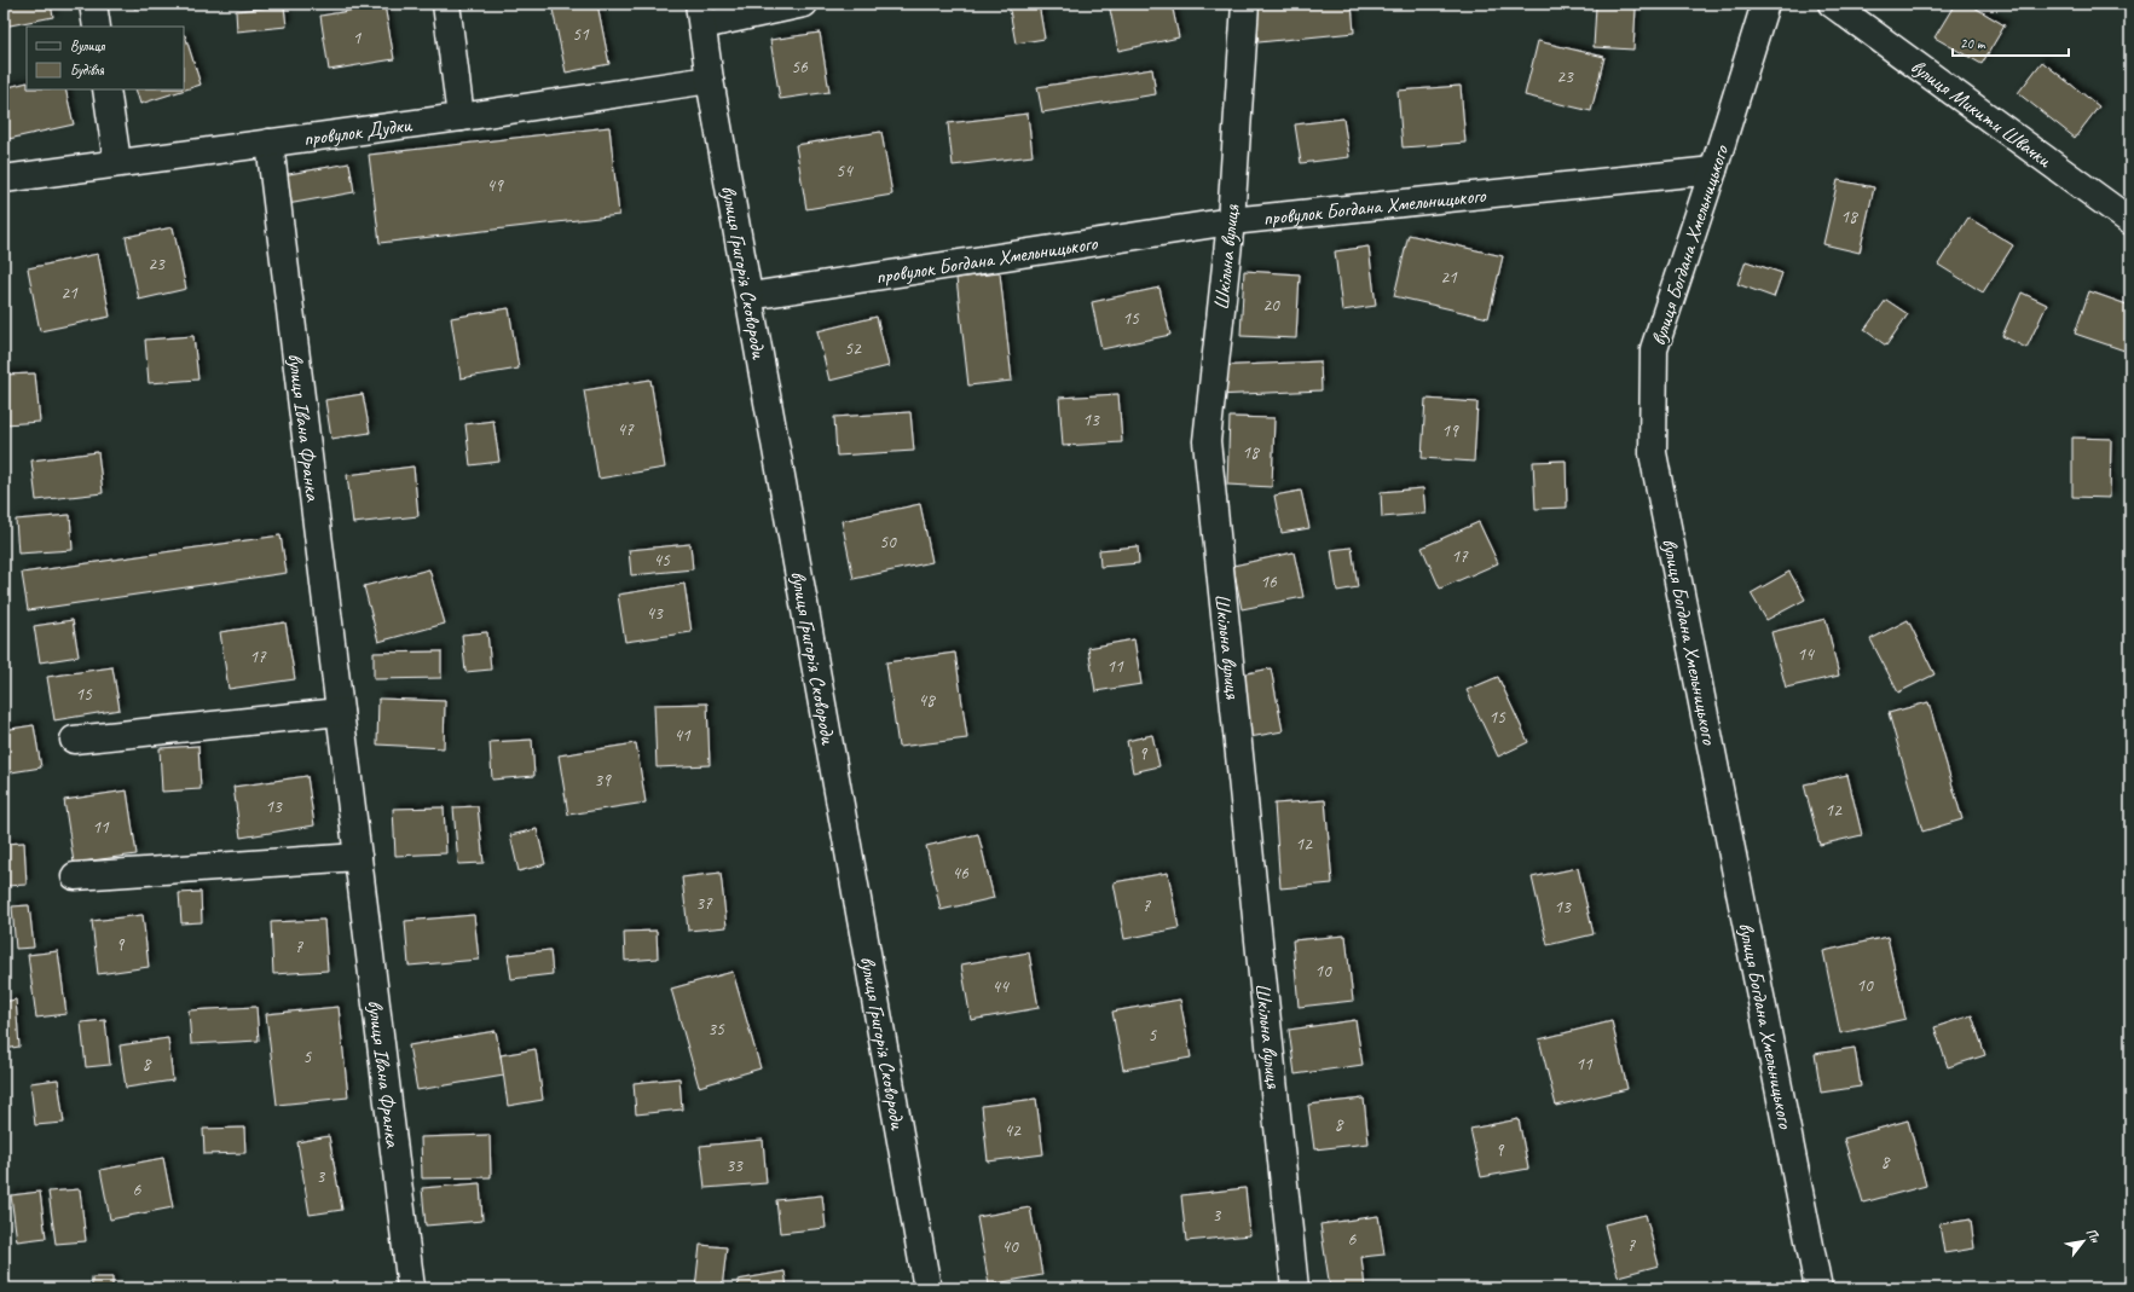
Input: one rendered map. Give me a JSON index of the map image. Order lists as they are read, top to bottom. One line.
{"streets":{"street":["вулиця Микити Швачки","провулок Дудки","провулок Богдана Хмельницького","вулиця Богдана Хмельницького","Шкільна вулиця","вулиця Григорія Сковороди","вулиця Івана Франка"]},"crossings":[["провулок Дудки","вулиця Григорія Сковороди"],["провулок Дудки","вулиця Івана Франка"],["провулок Богдана Хмельницького","вулиця Богдана Хмельницького"],["провулок Богдана Хмельницького","Шкільна вулиця"],["провулок Богдана Хмельницького","вулиця Григорія Сковороди"]],"house_numbers":["51","1","56","23","54","49","18","23","21","21","20","15","52","13","47","19","18","50","17","45","16","43","14","17","11","15","48","15","41","9","39","13","12","11","12","46","37","7","13","9","7","10","10","44","35","5","5","8","11","8","42","9","8","33","3","6","3","6","7","40"],"legend":["Вулиця","Будівля"],"scale_bar":"20 m","north":"top right"}
